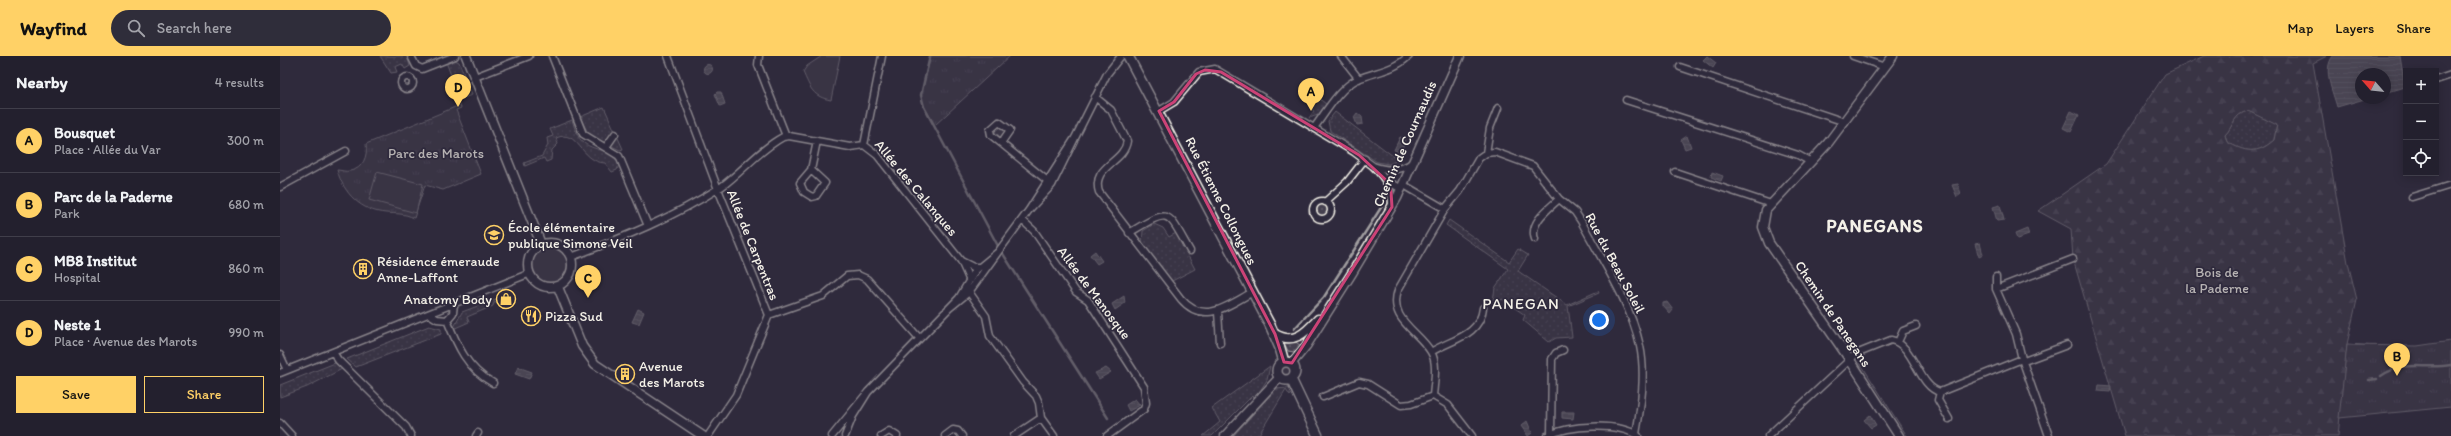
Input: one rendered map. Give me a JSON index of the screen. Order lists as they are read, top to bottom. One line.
{"streets":{"main road":["Rue Étienne Collongues"],"street":["Chemin de Cournaudis","Allée des Calanques","Allée de Carpentras","Rue du Beau Soleil","Allée de Manosque","Chemin de Panegans"]},"crossings":[["Chemin de Cournaudis","Rue Étienne Collongues"]],"districts":["PANEGANS","PANEGAN"],"parks":["Parc des Marots","Bois de la Paderne"],"places":{"school or university":["École élémentaire publique Simone Veil"],"building":["Résidence émeraude Anne-Laffont","Avenue des Marots"],"shop":["Anatomy Body"],"restaurant":["Pizza Sud"]},"north":"top left","page":{"header":"Wayfind","search":"Search here","nav":["Map","Layers","Share"],"heading":["Nearby","4 results"],"map_buttons":["+","−"],"pins":["D","A","C","B"],"list":[{"mark":"A","name":"Bousquet","note":"Place · Allée du Var","value":"300 m"},{"mark":"B","name":"Parc de la Paderne","note":"Park","value":"680 m"},{"mark":"C","name":"MB8 Institut","note":"Hospital","value":"860 m"},{"mark":"D","name":"Neste 1","note":"Place · Avenue des Marots","value":"990 m"}],"buttons":["Save","Share"]}}
